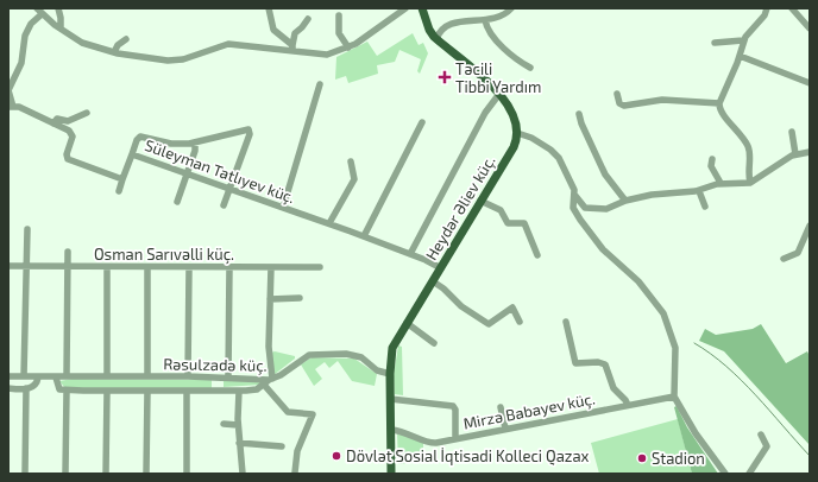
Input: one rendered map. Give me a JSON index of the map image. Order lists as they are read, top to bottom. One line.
{"streets":{"main road":["Heydər Əliev küç."],"street":["Süleyman Tatlıyev küç.","Osman Sarıvəlli küç.","Rəsulzadə küç.","Mirzə Babayev küç."]},"crossings":[["Süleyman Tatlıyev küç.","Heydər Əliev küç."],["Heydər Əliev küç.","Rəsulzadə küç."],["Heydər Əliev küç.","Mirzə Babayev küç."]],"places":{"health":["Təcili Tibbi Yardım"],"other":["Dövlət Sosial İqtisadi Kolleci Qazax","Stadion"]}}
